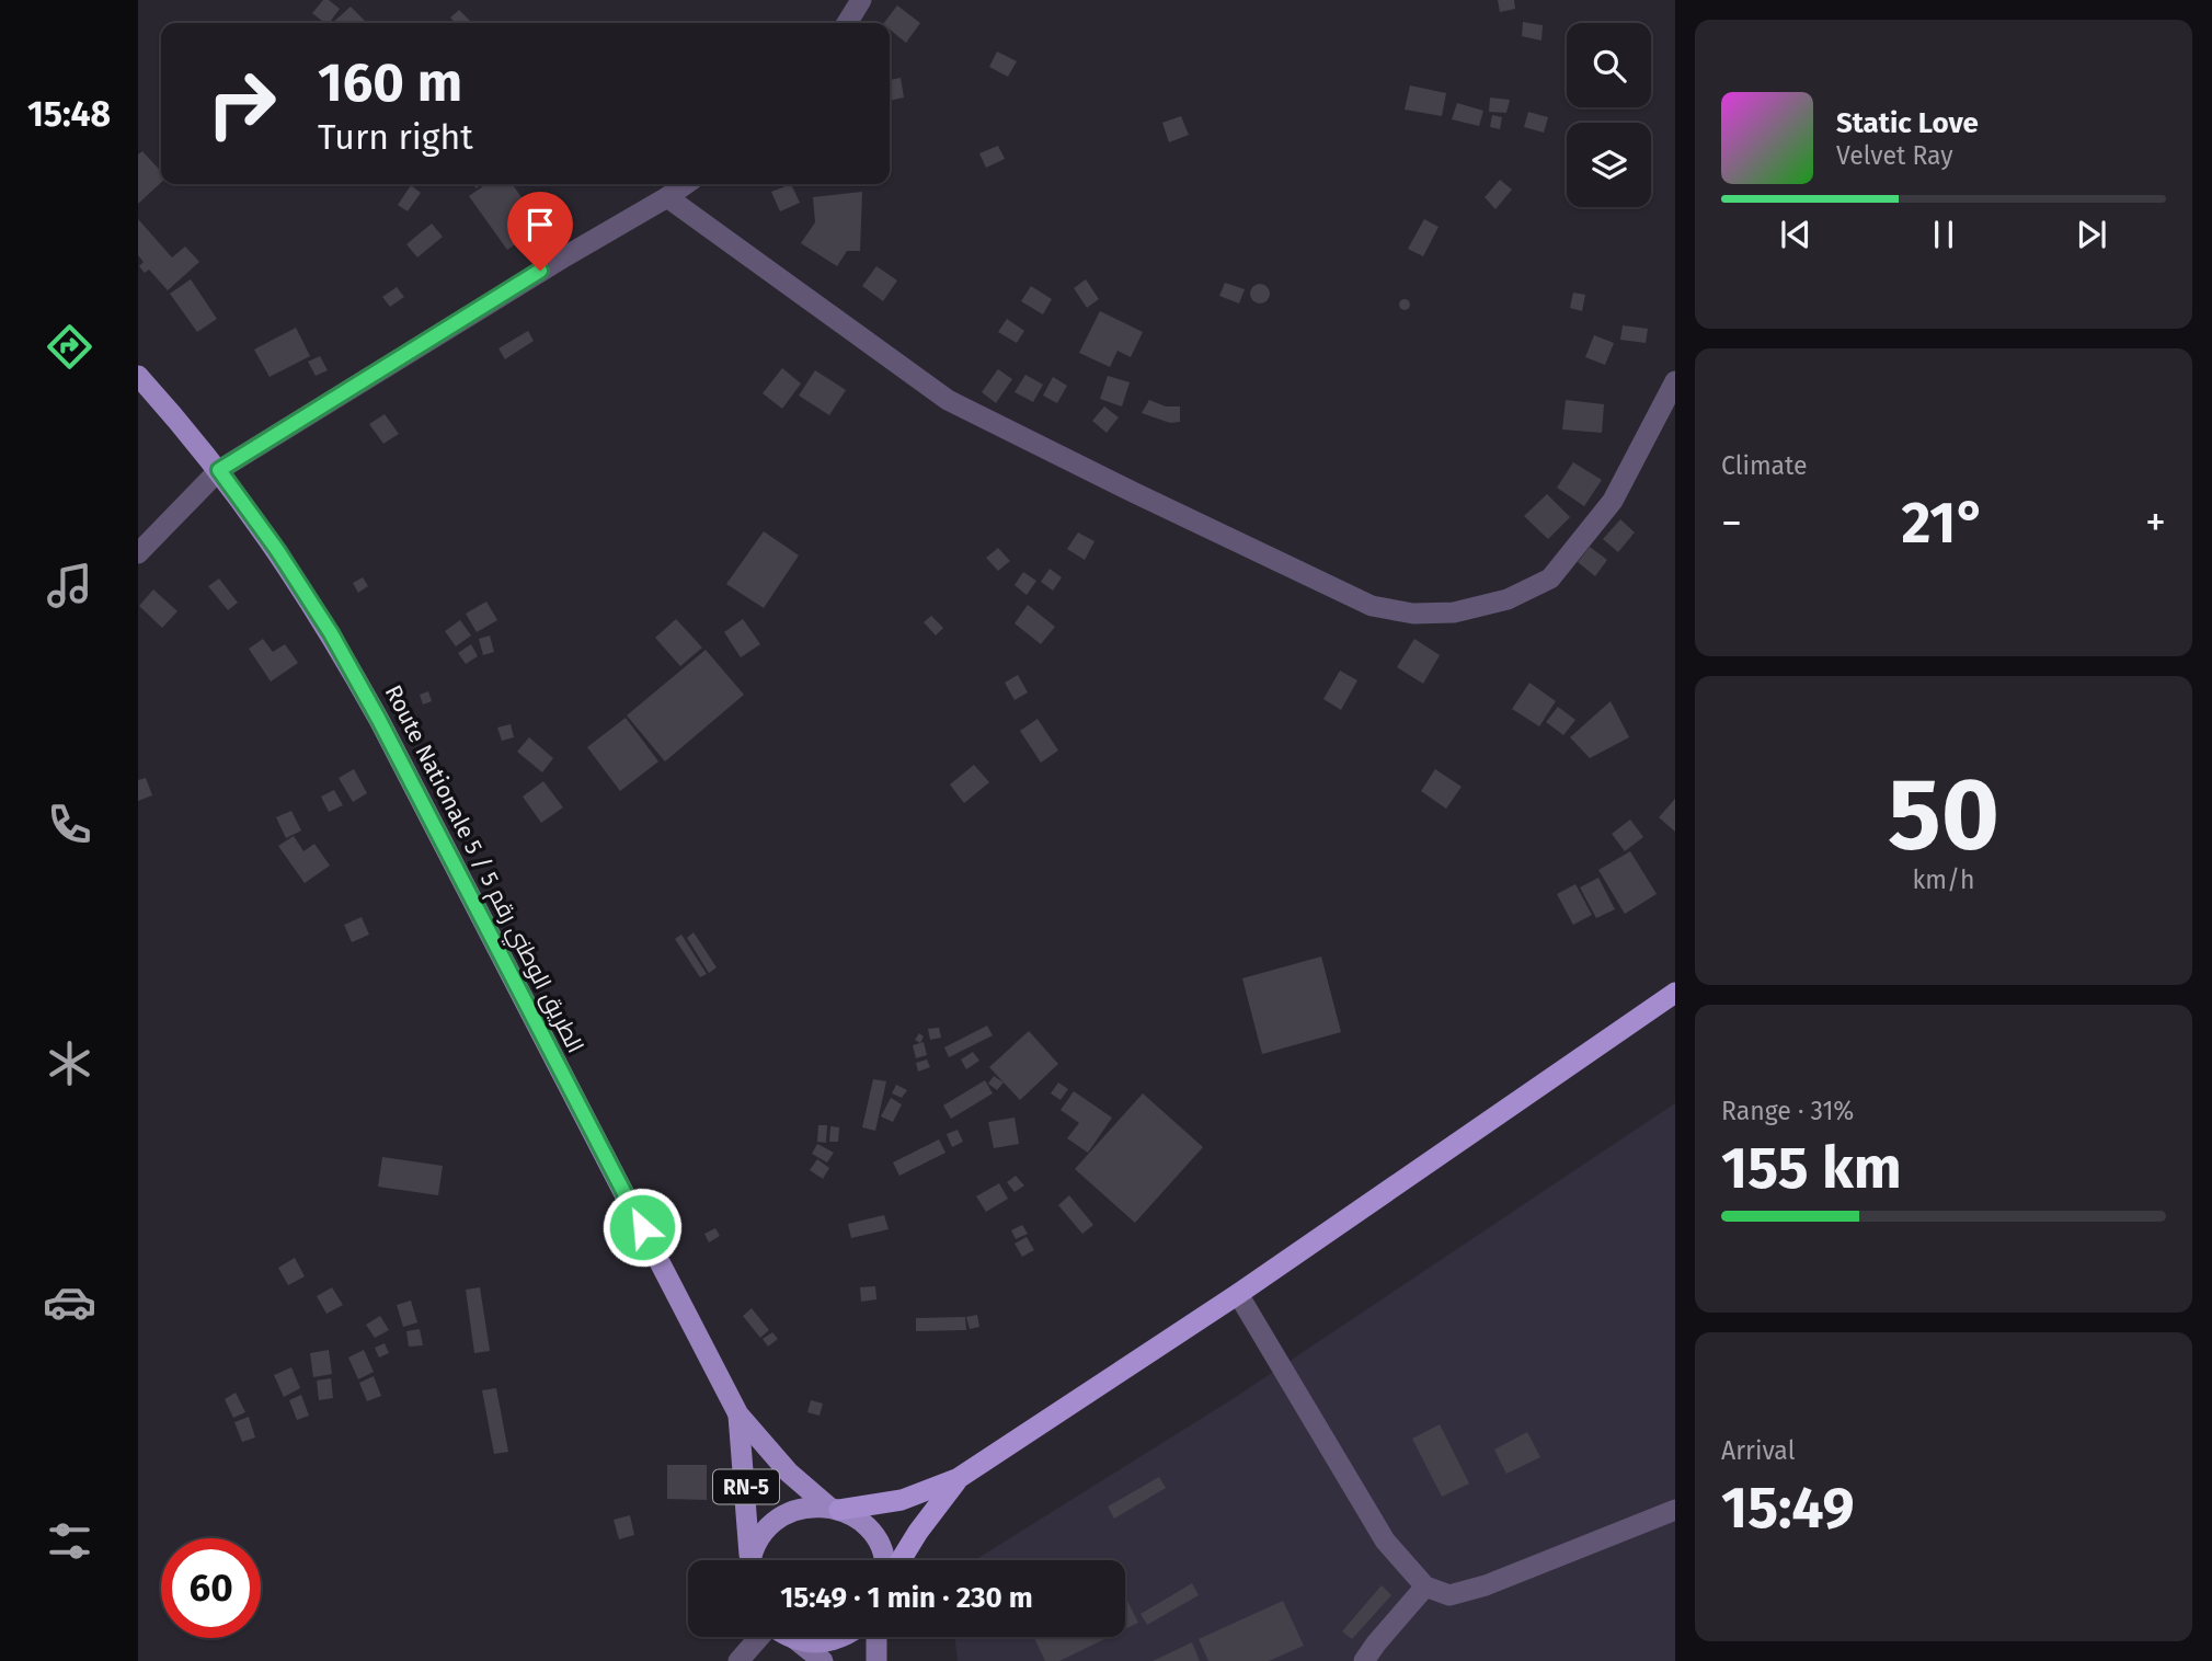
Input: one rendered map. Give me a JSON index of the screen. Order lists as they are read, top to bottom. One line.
{"streets":{"main road":["Route Nationale 5 / الطريق الوطني رقم 5","RN-5"]},"crossings":[["Route Nationale 5 / الطريق الوطني رقم 5","RN-5"]],"page":{"tabs":"15:48","turn":["160 m","Turn right"],"song":["Static Love","Velvet Ray"],"tile":["Climate",["50","km/h"],["Range · 31%","155 km"],["Arrival","15:49"]],"heat":["−","21°","+"],"limit":"60","trip":"15:49 · 1 min · 230 m"}}
